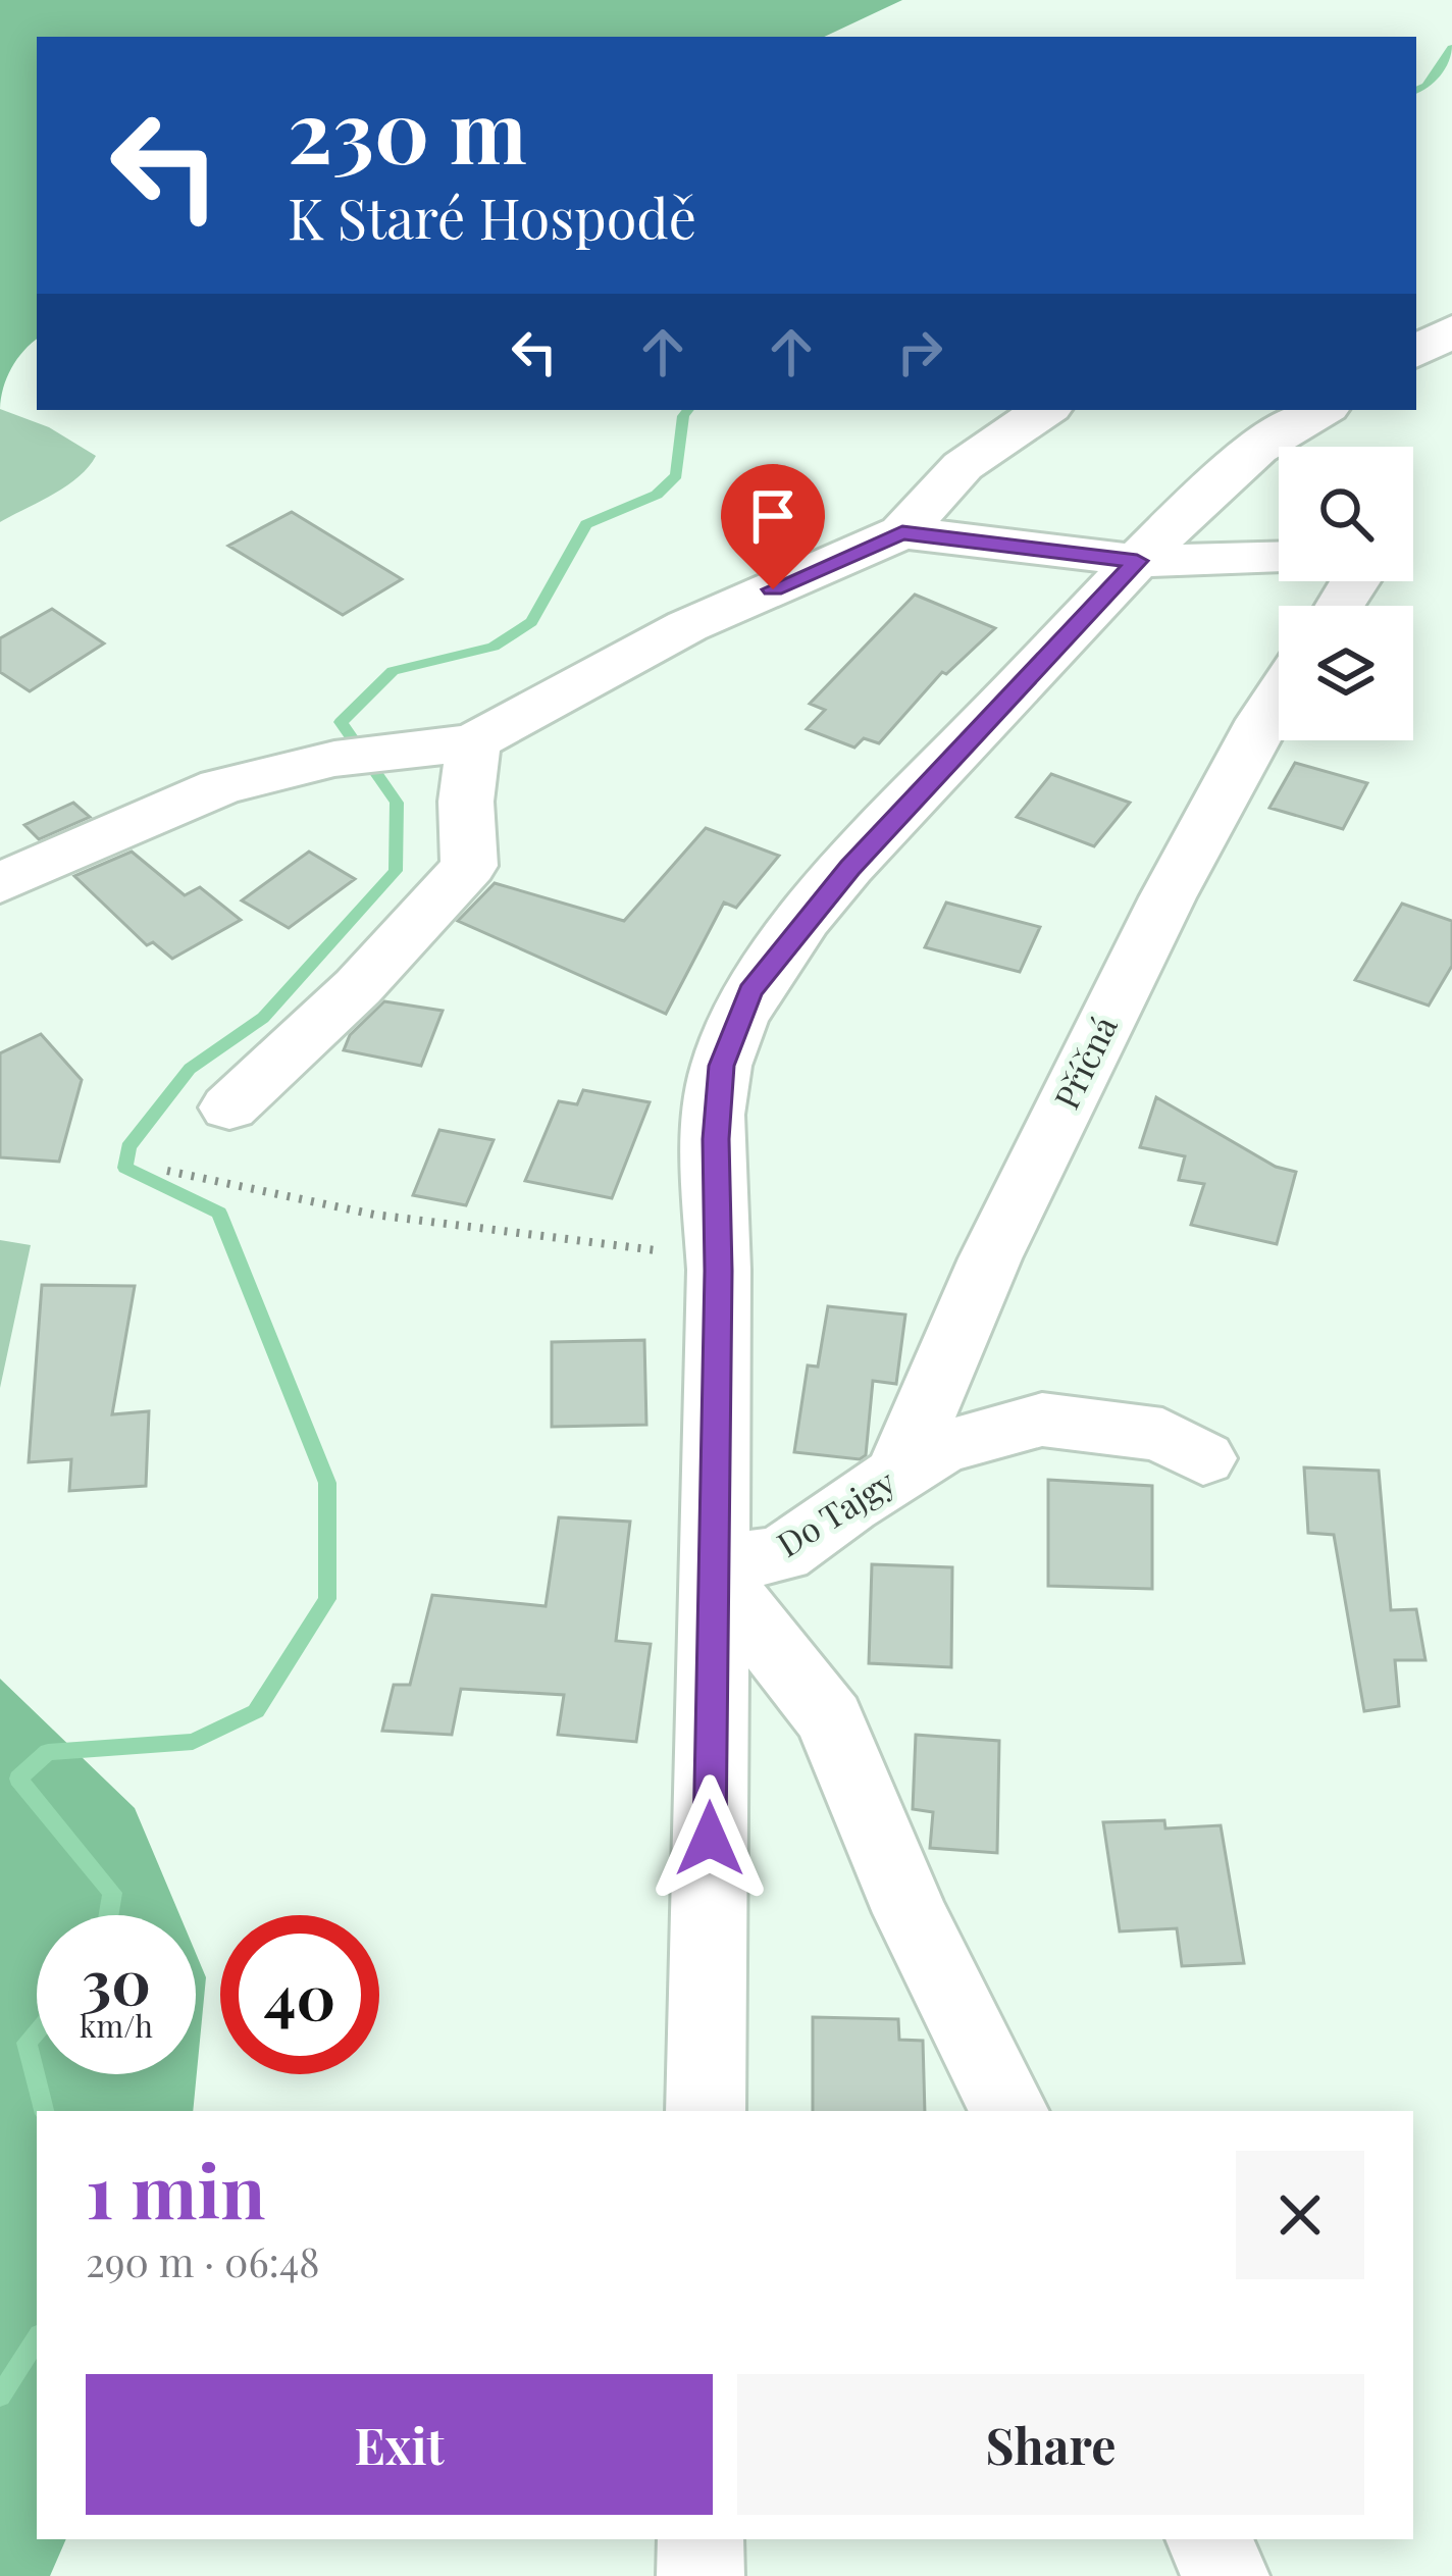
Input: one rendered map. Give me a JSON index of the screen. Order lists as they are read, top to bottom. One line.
{"streets":{"street":["Příčná","Do Tajgy"]},"crossings":[["Příčná","Do Tajgy"]],"page":{"turn":["230 m","K Staré Hospodě"],"speed":"30 km/h","limit":"40","heading":["1 min","290 m · 06:48"],"buttons":["Exit","Share"]}}
